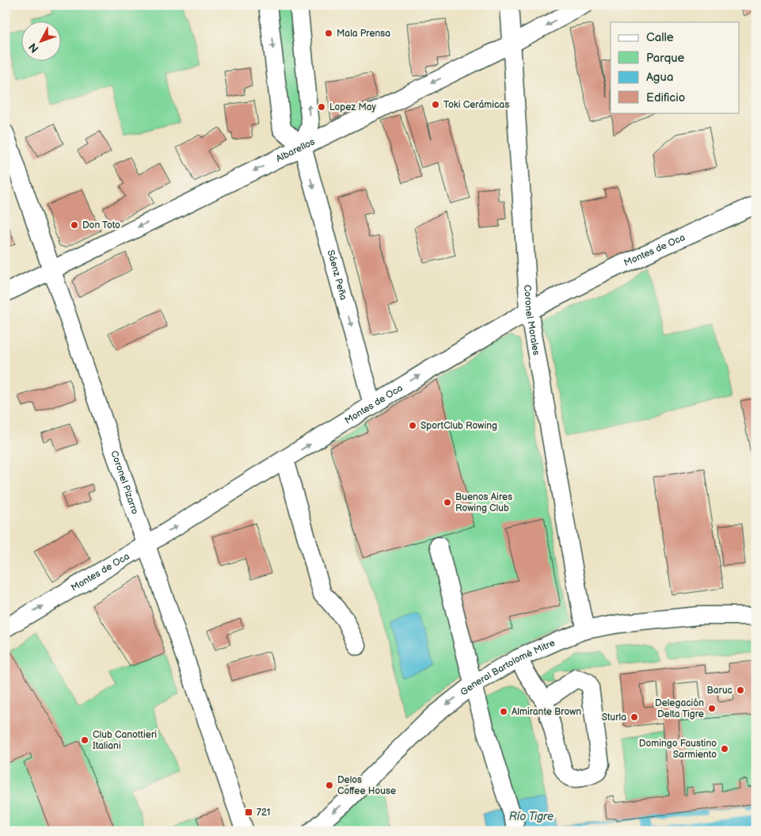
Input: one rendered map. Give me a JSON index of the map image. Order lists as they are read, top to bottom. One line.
{"streets":{"street":["Albarellos","Montes de Oca","Sáenz Peña","Coronel Morales","Coronel Pizarro","General Bartolomé Mitre"]},"crossings":[["Albarellos","Sáenz Peña"],["Albarellos","Coronel Morales"],["Albarellos","Coronel Pizarro"],["Montes de Oca","Sáenz Peña"],["Montes de Oca","Coronel Morales"],["Montes de Oca","Coronel Pizarro"],["Coronel Morales","General Bartolomé Mitre"]],"one_way":["Albarellos","Montes de Oca","Sáenz Peña","General Bartolomé Mitre"],"water":["Río Tigre"],"places":{"other":["Mala Prensa","Toki Cerámicas","Lopez May","Don Toto","SportClub Rowing","Buenos Aires Rowing Club","Baruc","Delegación Delta Tigre","Almirante Brown","Sturla","Club Canottieri Italiani","Domingo Faustino Sarmiento","Delos Coffee House"],"transit":["721"]},"legend":["Calle","Parque","Agua","Edificio"],"north":"bottom left"}
